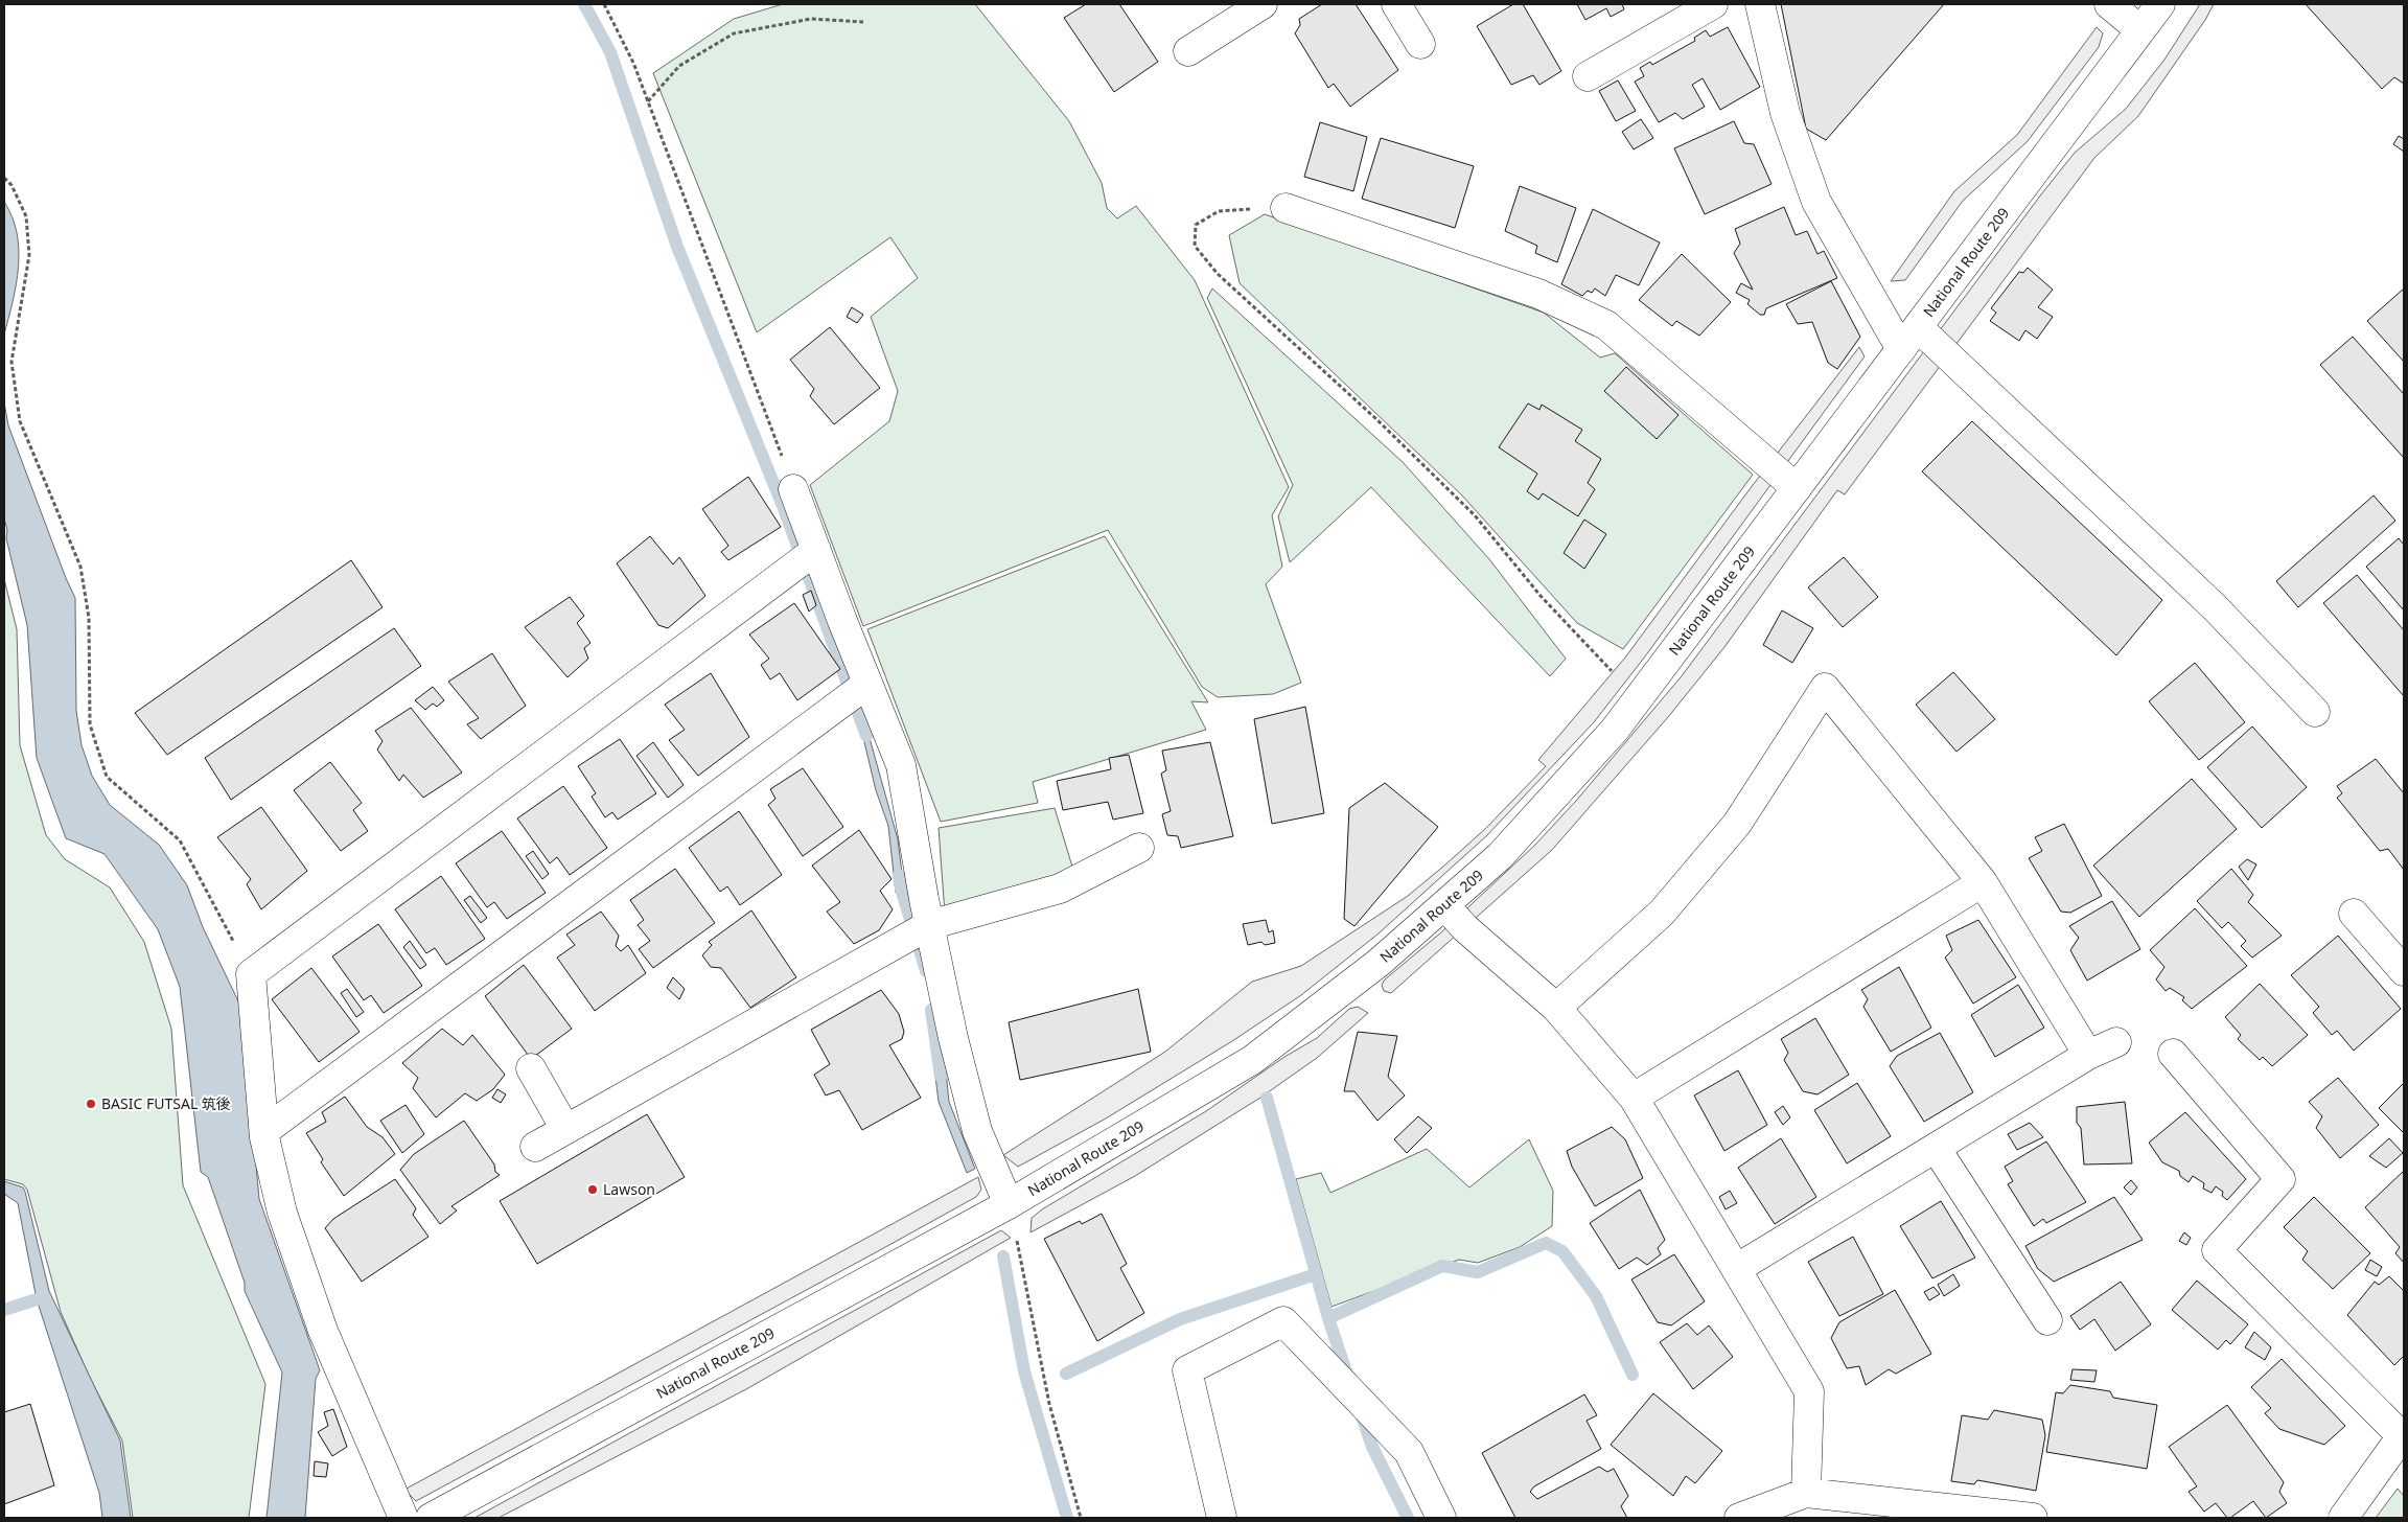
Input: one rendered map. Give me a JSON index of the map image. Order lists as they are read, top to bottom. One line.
{"streets":{"main road":["National Route 209"]},"places":["BASIC FUTSAL 筑後","Lawson"]}
